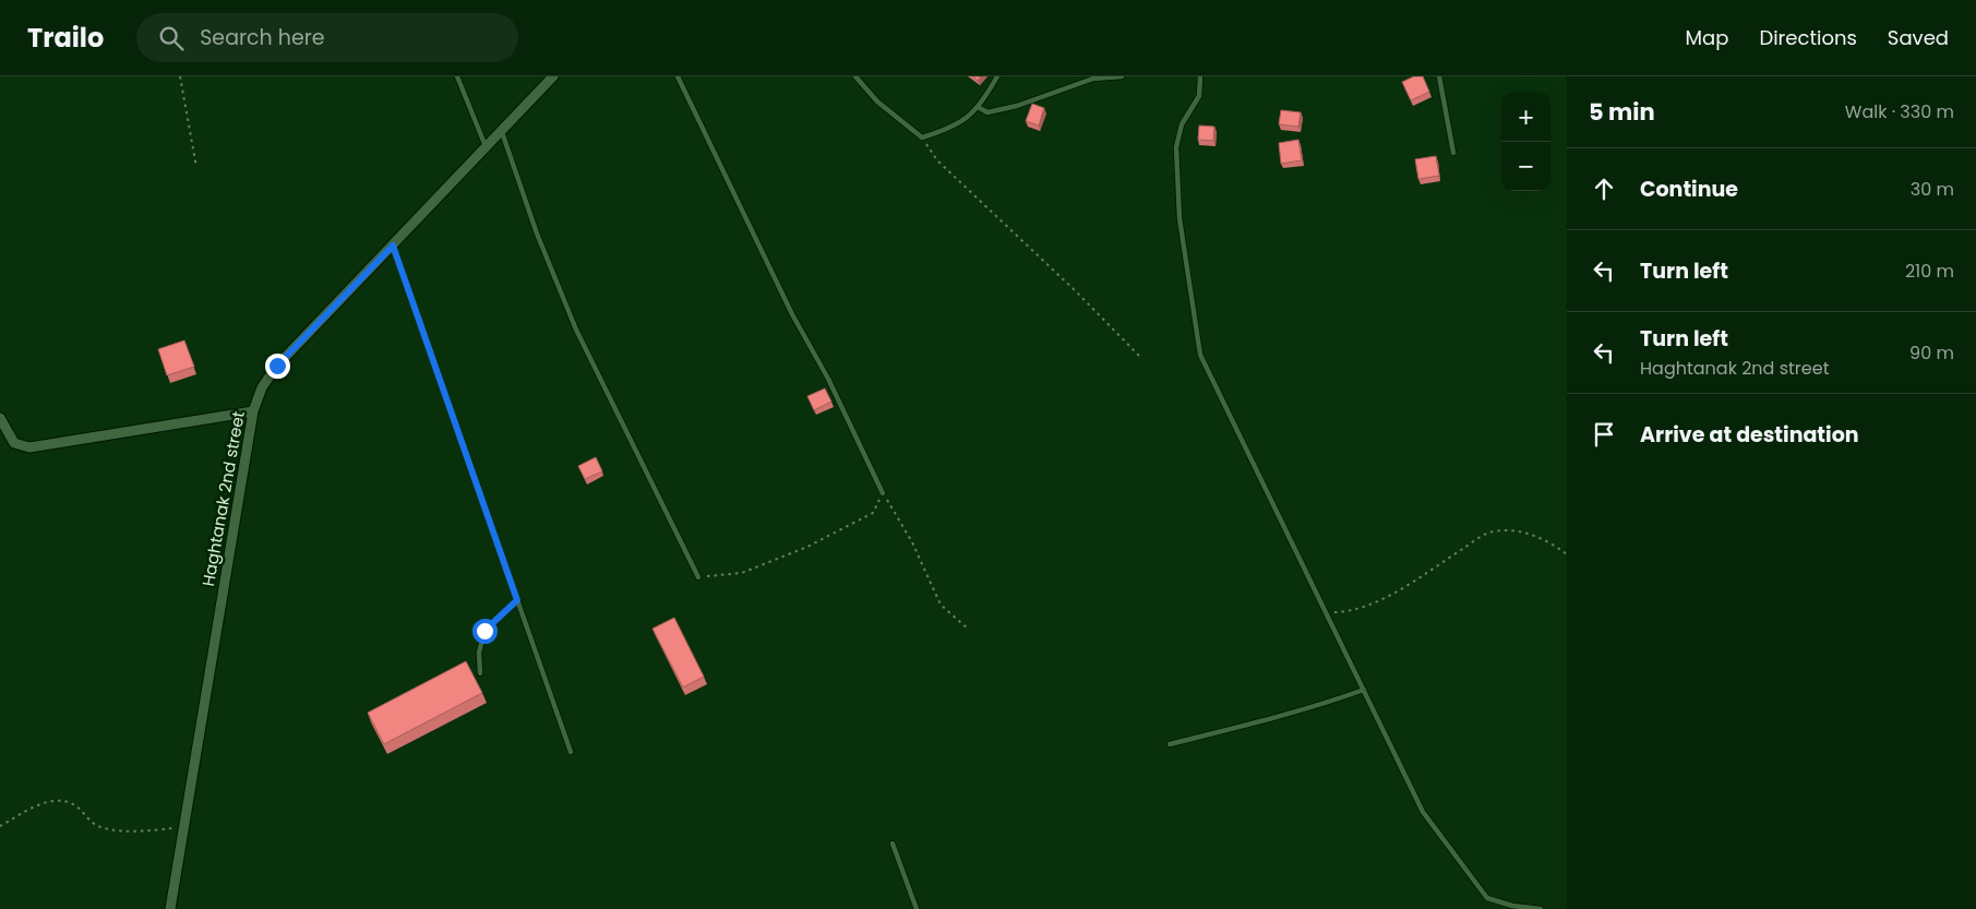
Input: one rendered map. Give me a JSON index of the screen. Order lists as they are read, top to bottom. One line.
{"streets":{"street":["Haghtanak 2nd street"]},"page":{"header":"Trailo","search":"Search here","nav":["Map","Directions","Saved"],"heading":["5 min","Walk · 330 m"],"map_buttons":["+","−"],"list":[["Continue","30 m"],["Turn left","210 m"],["Turn left","Haghtanak 2nd street","90 m"],"Arrive at destination"]}}
